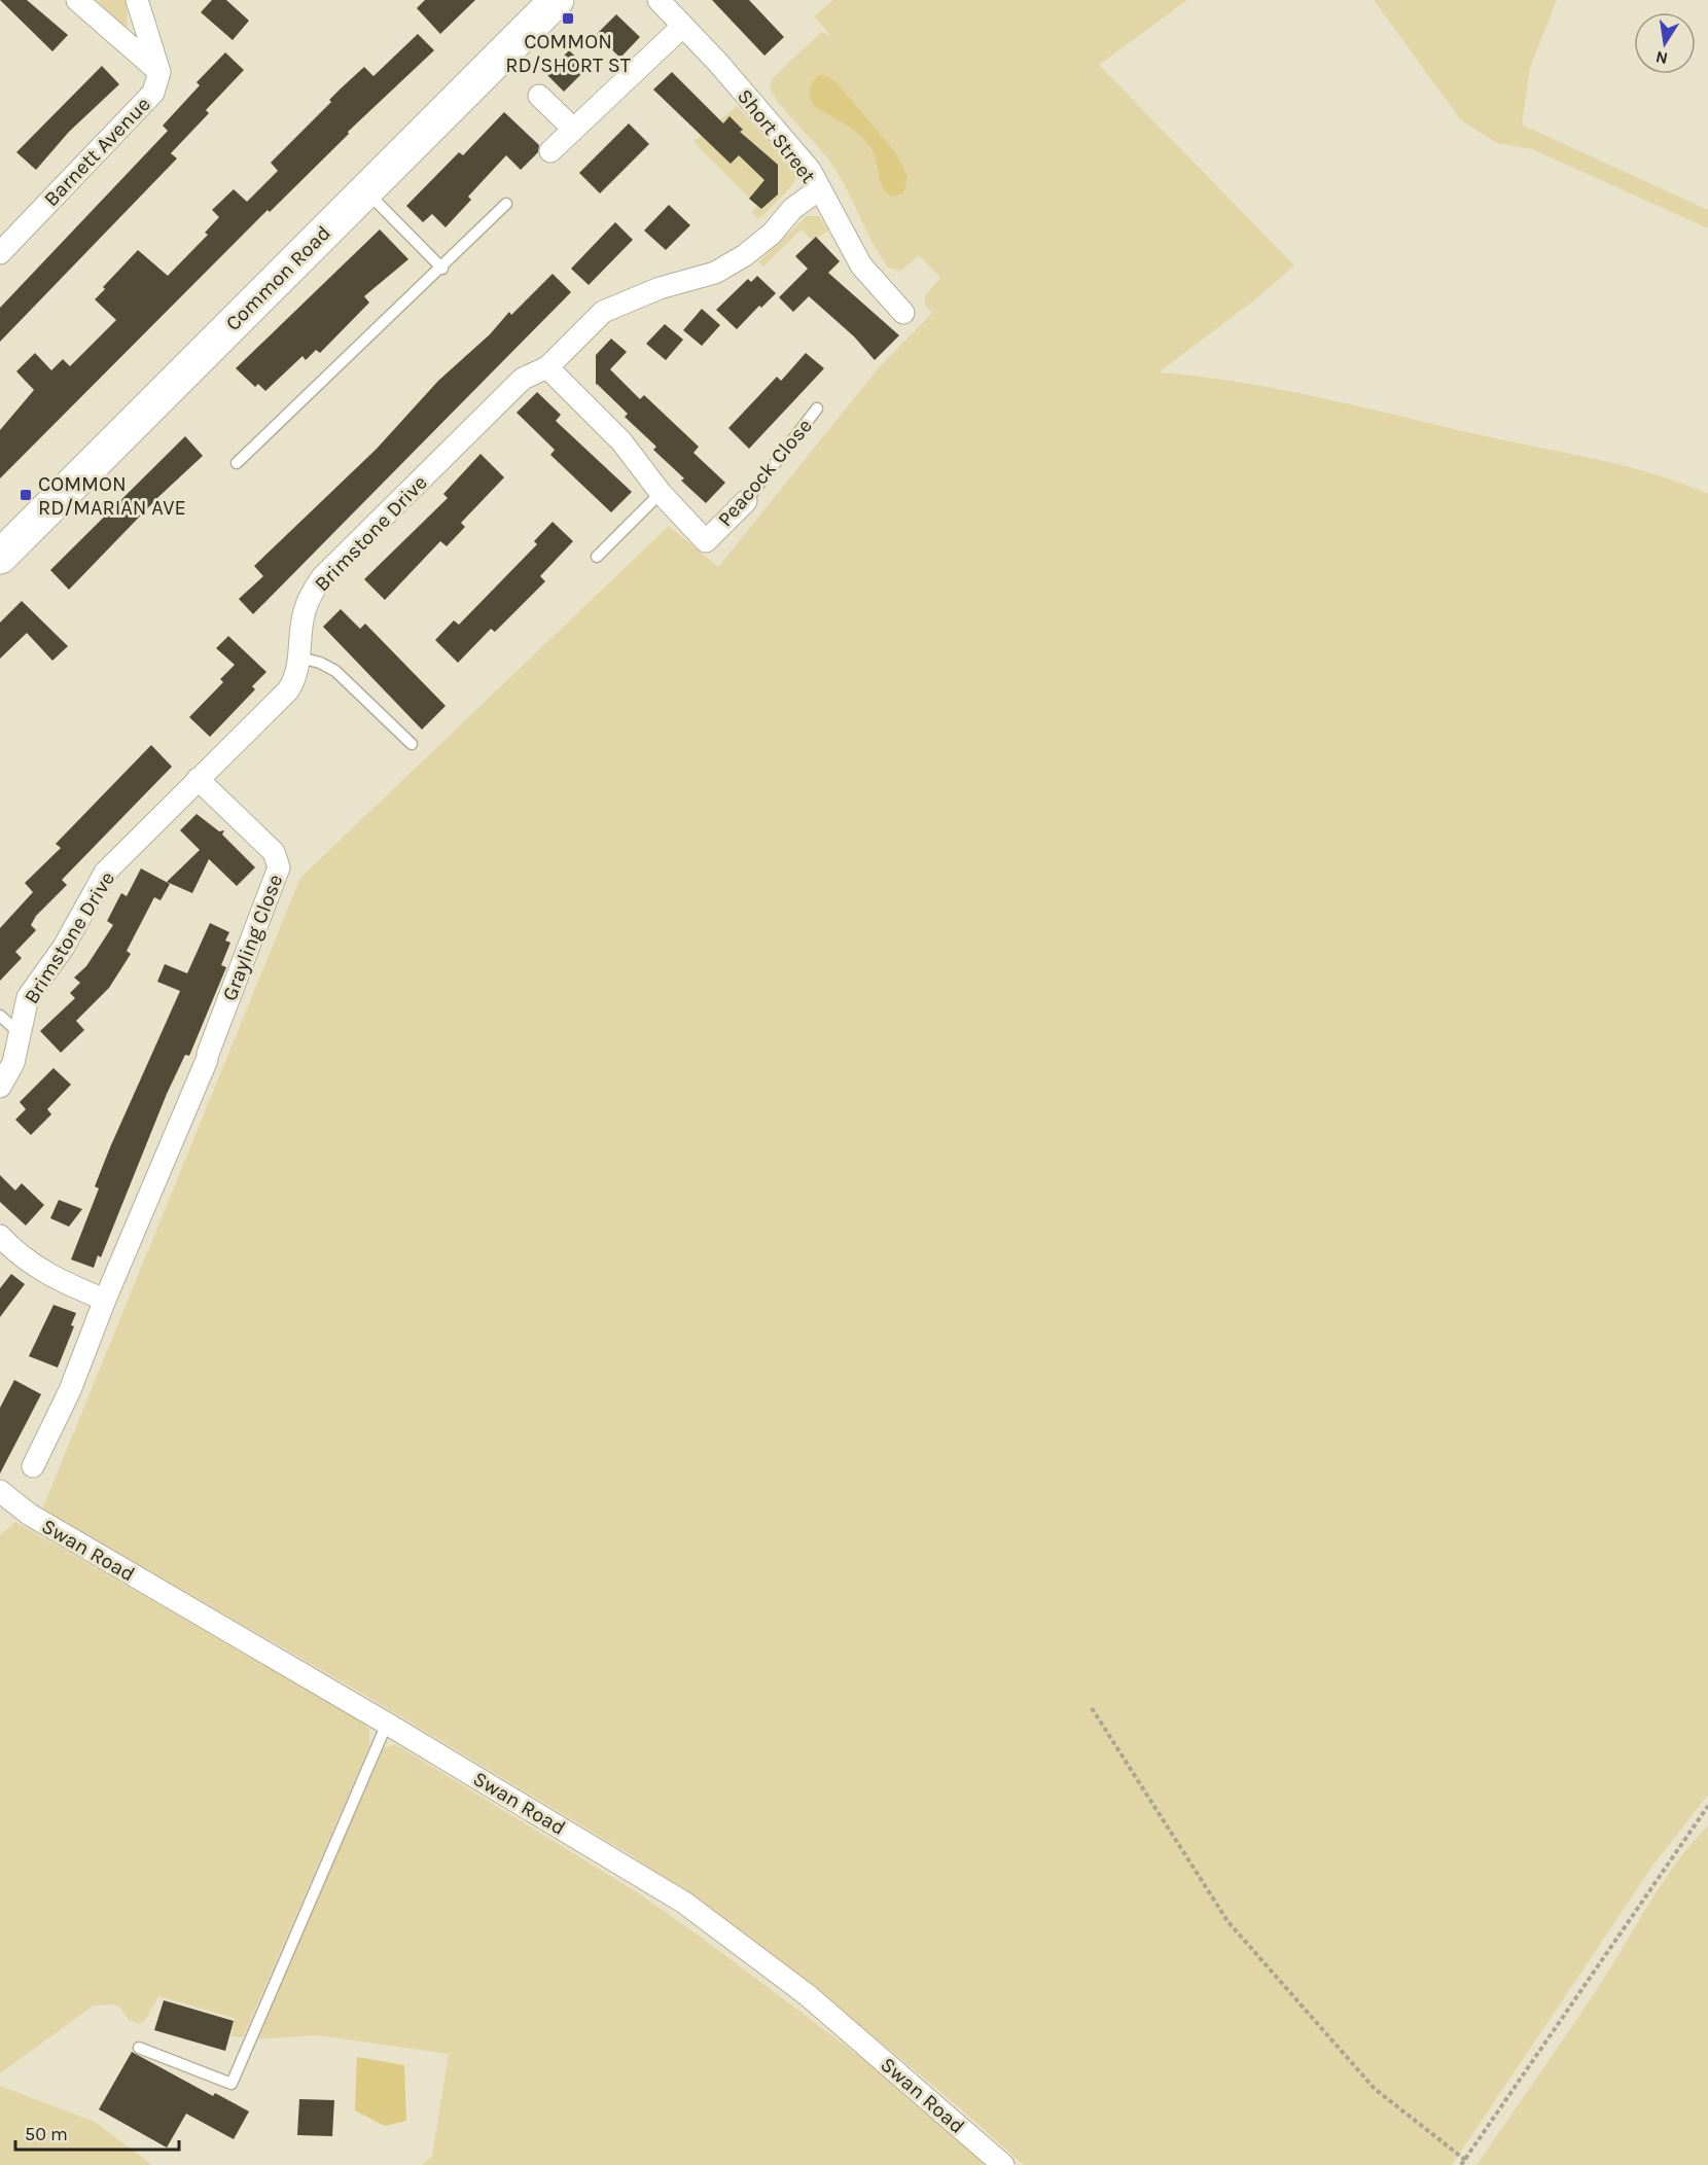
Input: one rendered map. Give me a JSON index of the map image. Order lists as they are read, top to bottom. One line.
{"streets":{"main road":["Common Road"],"street":["Short Street","Barnett Avenue","Peacock Close","Brimstone Drive","Grayling Close","Swan Road"]},"crossings":[["Short Street","Brimstone Drive"],["Peacock Close","Brimstone Drive"],["Brimstone Drive","Grayling Close"]],"places":{"transit":["COMMON RD/SHORT ST","COMMON RD/MARIAN AVE"]},"scale_bar":"50 m","north":"bottom"}
